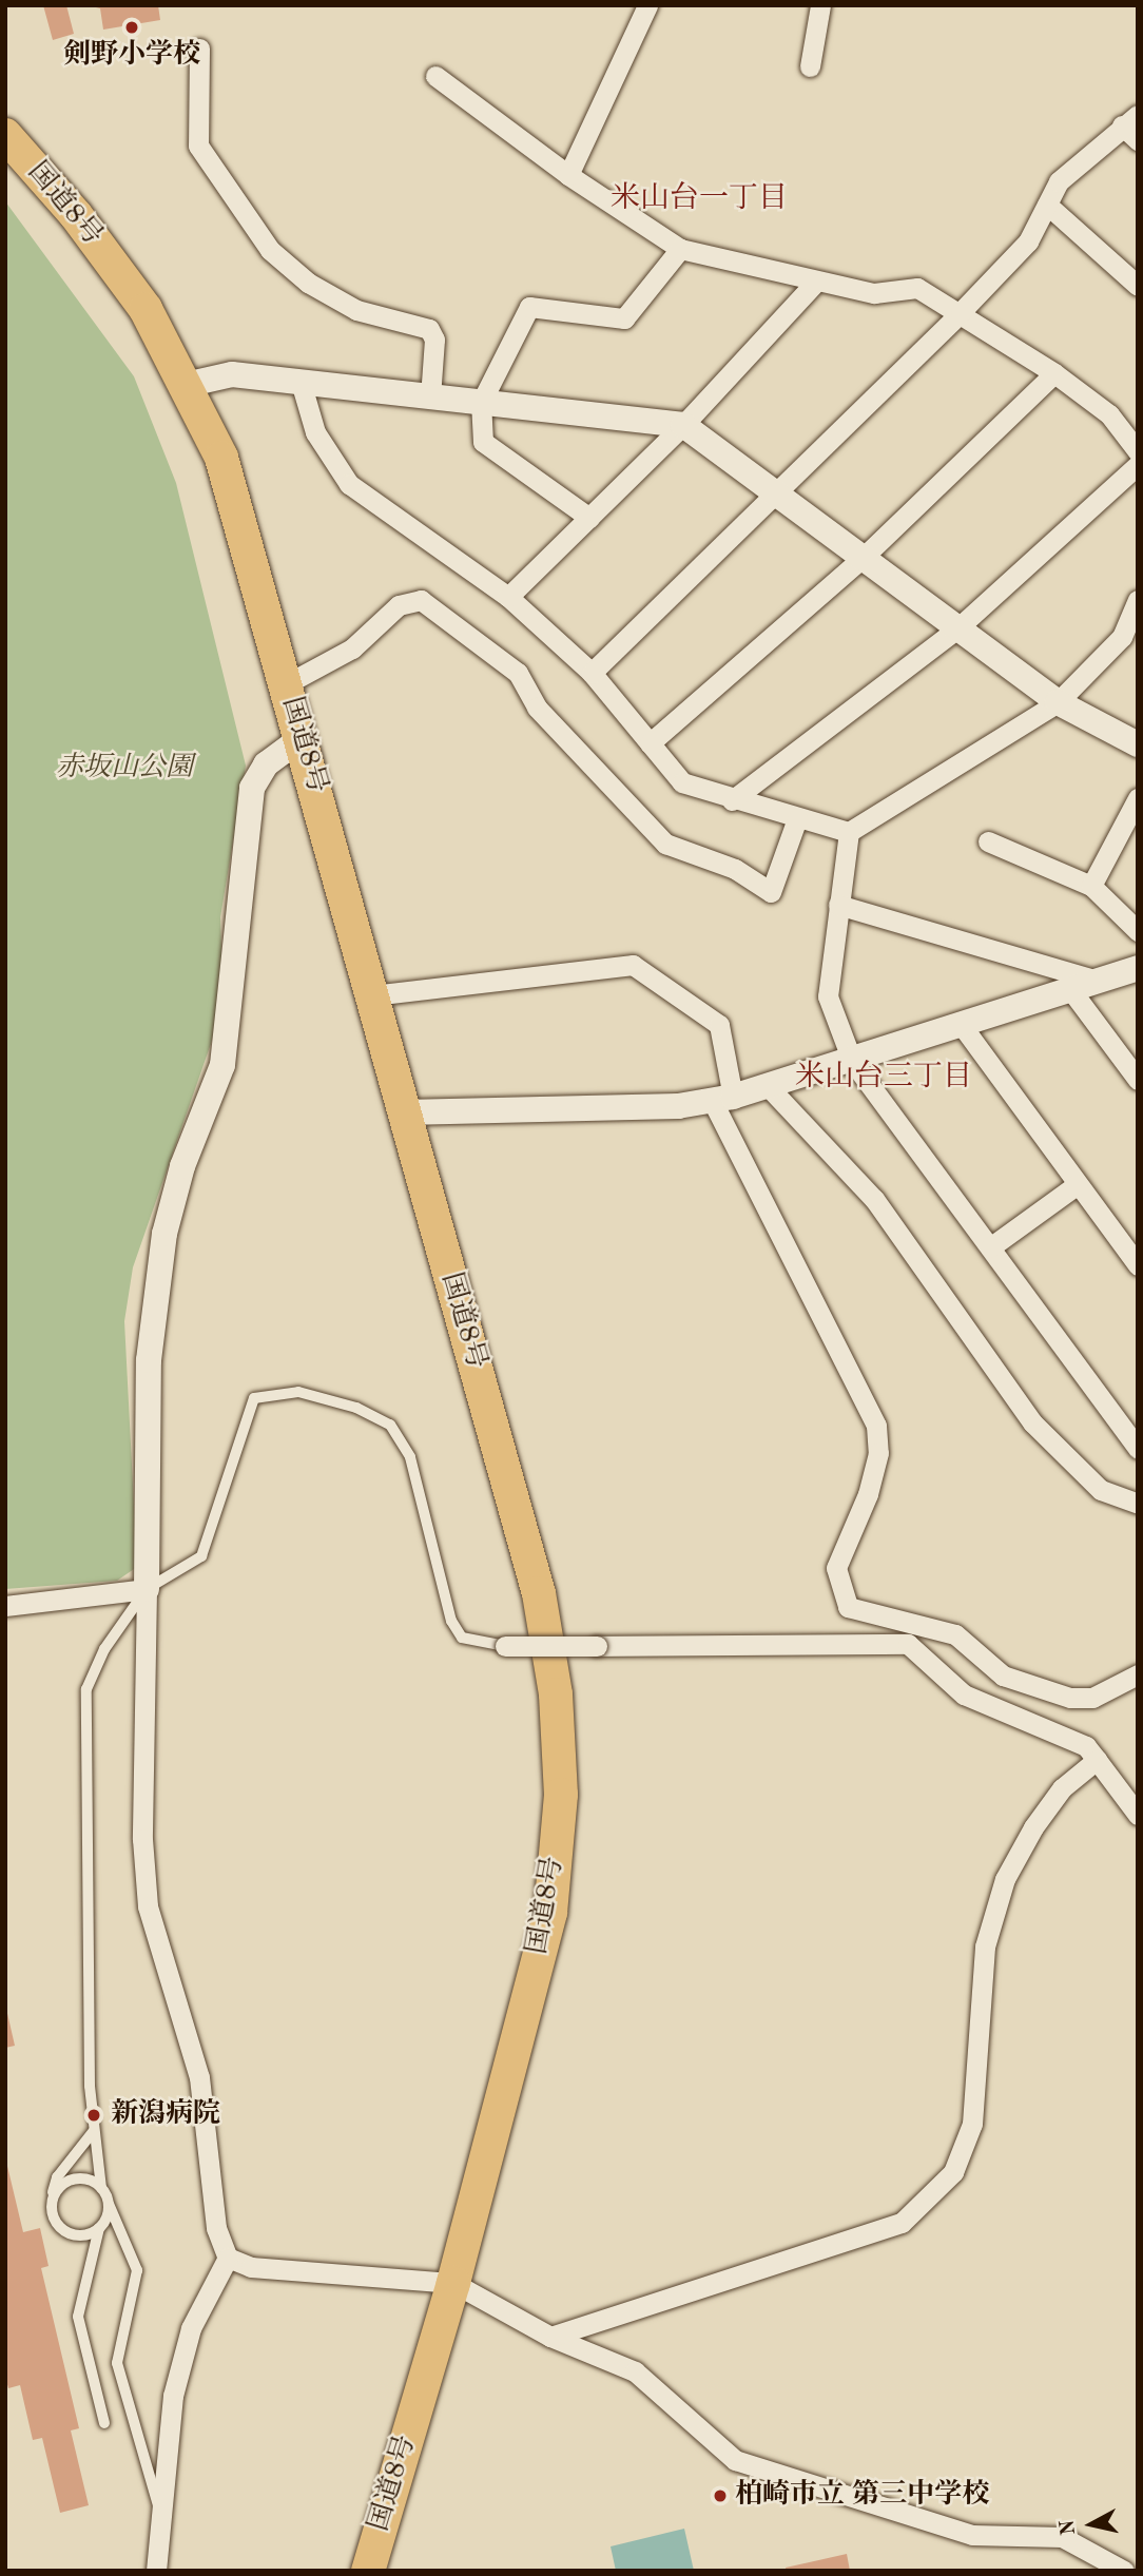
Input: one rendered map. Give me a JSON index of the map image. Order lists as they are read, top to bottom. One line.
{"streets":{"highway":["国道8号"]},"districts":["米山台一丁目","米山台三丁目"],"parks":["赤坂山公園"],"places":["剣野小学校","新潟病院","柏崎市立 第三中学校"],"north":"left"}
